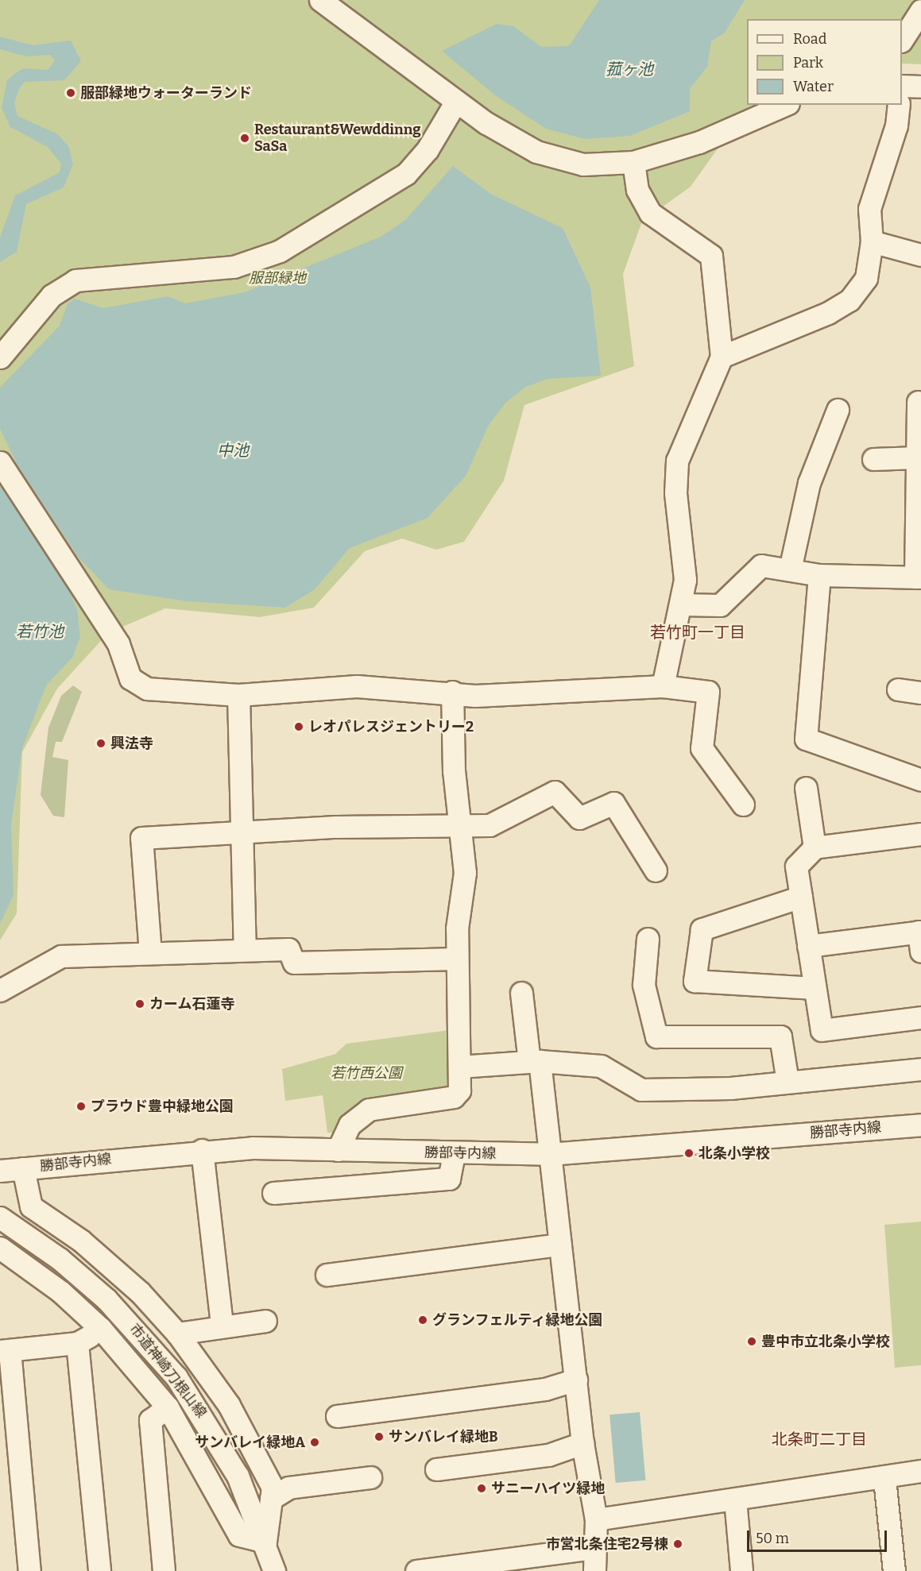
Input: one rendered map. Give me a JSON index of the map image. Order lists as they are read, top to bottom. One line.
{"streets":{"street":["勝部寺内線","市道神崎刀根山線"]},"districts":["若竹町一丁目","北条町二丁目"],"water":["菰ヶ池","中池","若竹池"],"parks":["服部緑地","若竹西公園"],"places":["服部緑地ウォーターランド","Restaurant&Wewddinng SaSa","レオパレスジェントリー2","興法寺","カーム石蓮寺","プラウド豊中緑地公園","北条小学校","グランフェルティ緑地公園","豊中市立北条小学校","サンバレイ緑地B","サンバレイ緑地A","サニーハイツ緑地","市営北条住宅2号棟"],"legend":["Road","Park","Water"],"scale_bar":"50 m"}
